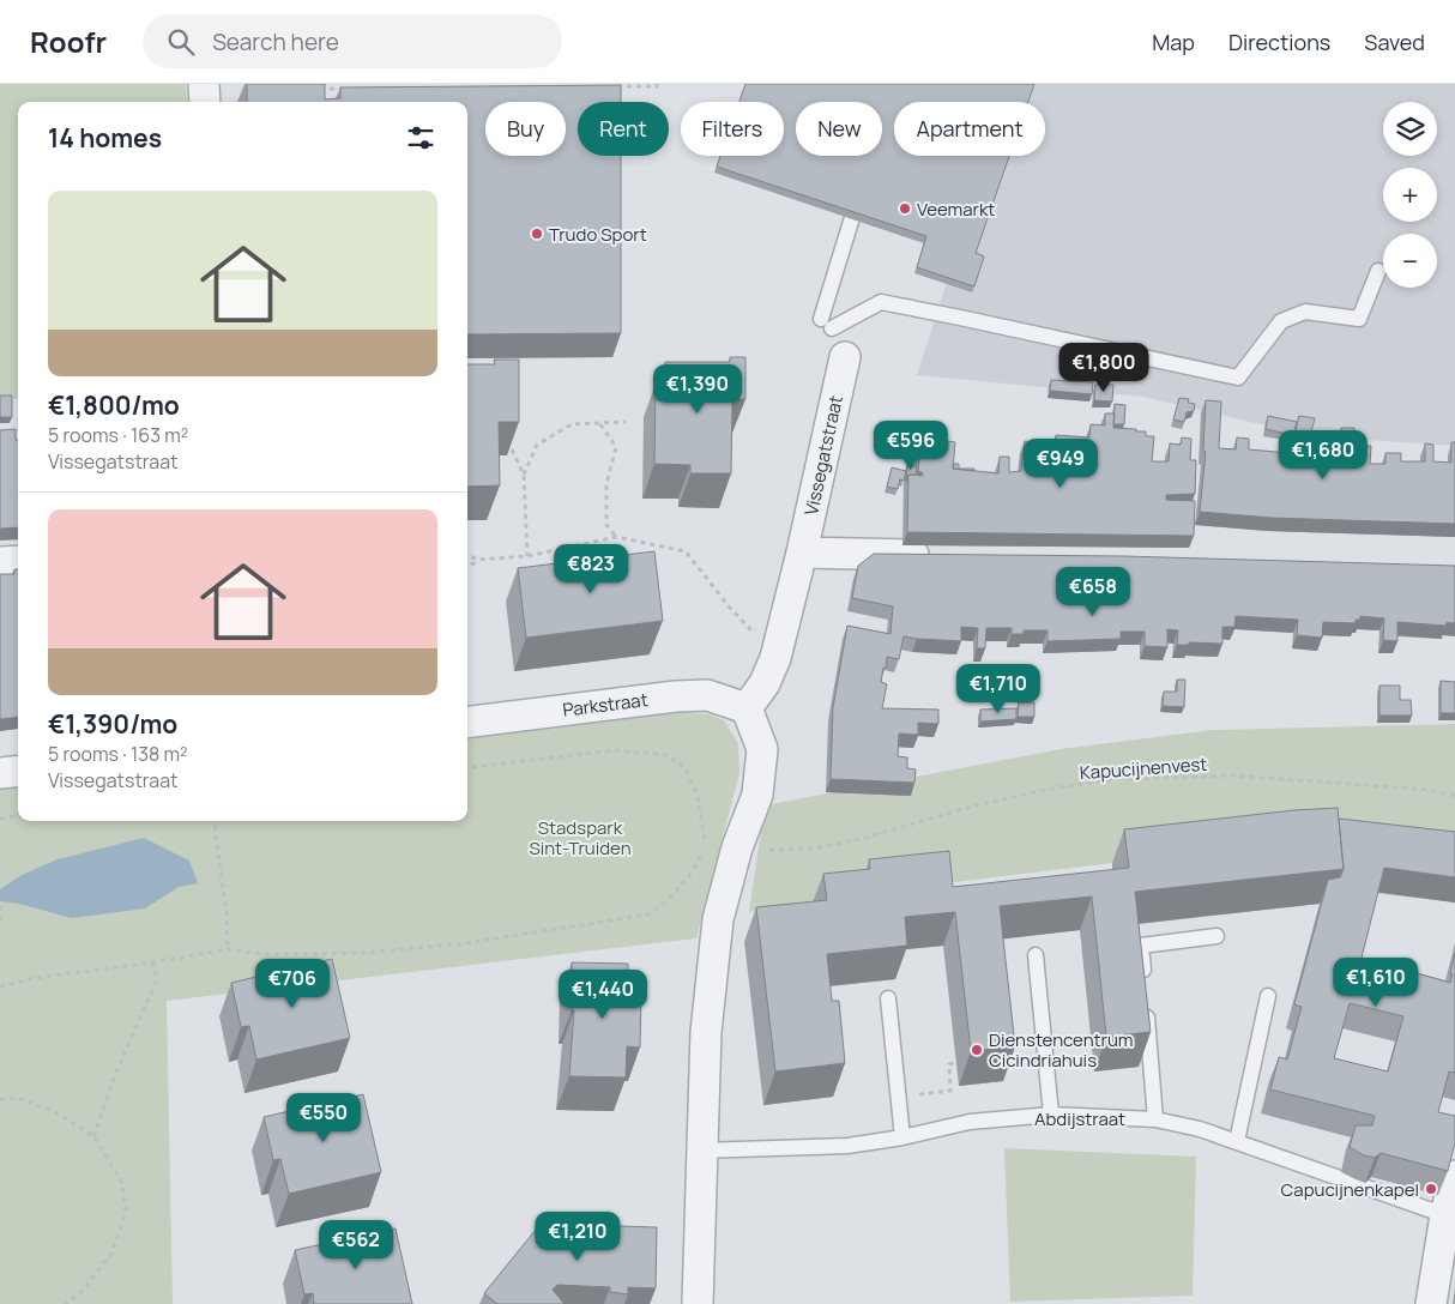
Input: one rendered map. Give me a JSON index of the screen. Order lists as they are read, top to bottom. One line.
{"streets":{"street":["Vissegatstraat","Parkstraat"],"lane":["Abdijstraat"],"path":["Kapucijnenvest"]},"crossings":[["Vissegatstraat","Parkstraat"]],"parks":["Stadspark Sint-Truiden"],"places":["Veemarkt","Trudo Sport","Dienstencentrum Cicindriahuis","Capucijnenkapel"],"page":{"header":"Roofr","search":"Search here","nav":["Map","Directions","Saved"],"map_buttons":["+","−"],"chip":["Buy","Rent","Filters","New","Apartment"],"heading":"14 homes","list":[{"name":"€1,800/mo","note":"5 rooms · 163 m² · Vissegatstraat"},{"name":"€1,390/mo","note":"5 rooms · 138 m² · Vissegatstraat"}],"price":["€1,800","€1,390","€596","€1,680","€949","€823","€658","€1,710","€1,610","€706","€1,440","€550","€1,210","€562"]}}
